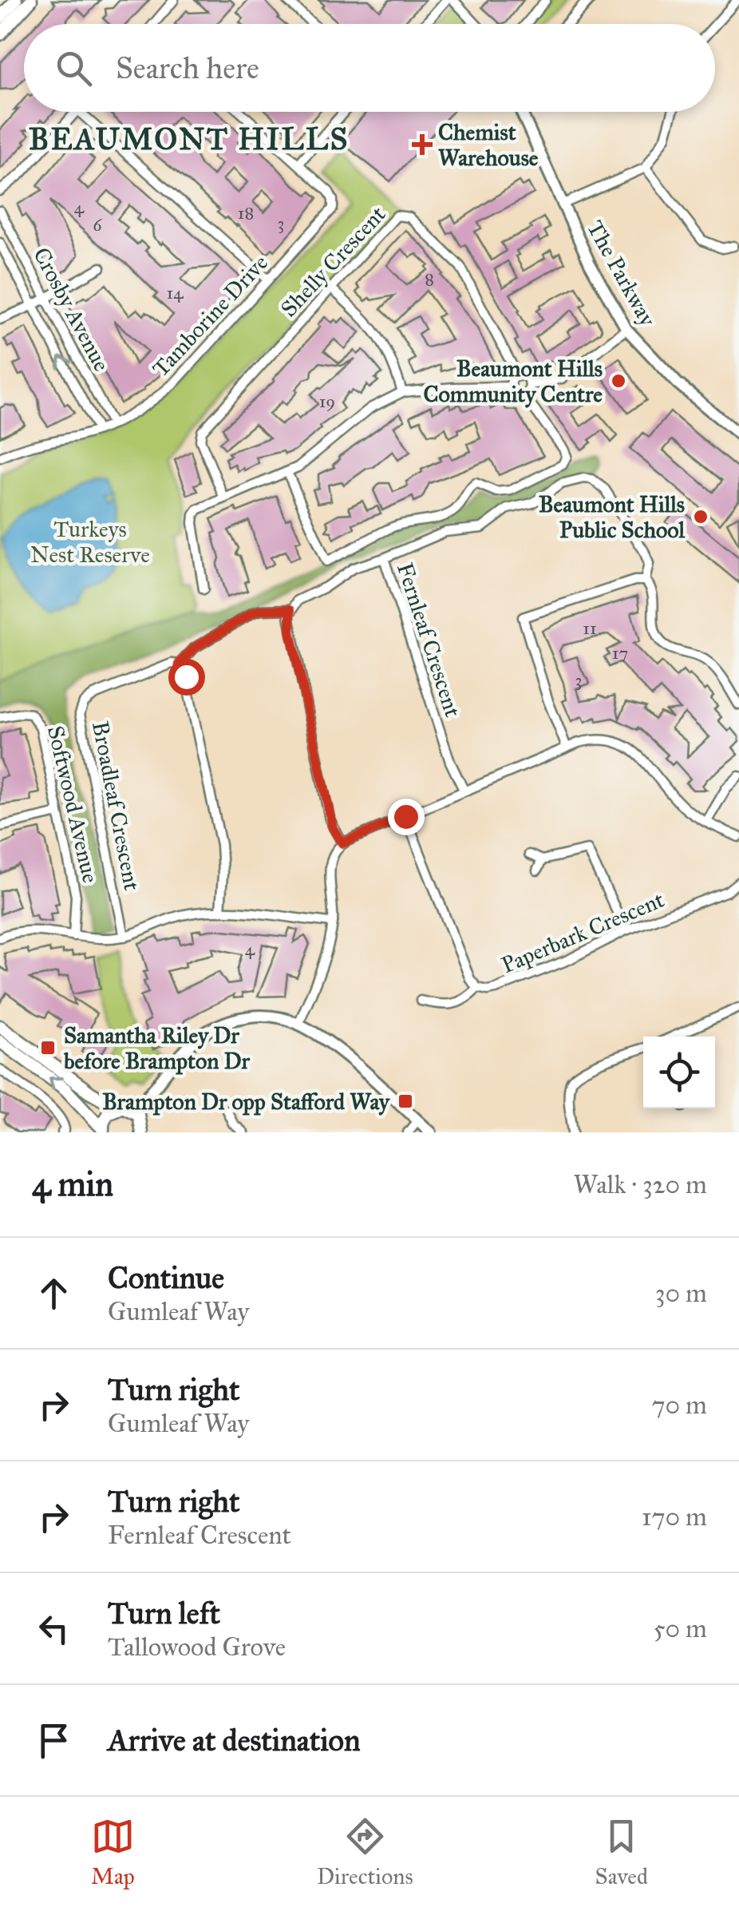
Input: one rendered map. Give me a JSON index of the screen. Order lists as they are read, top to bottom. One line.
{"streets":{"street":["Shelly Crescent","The Parkway","Crosby Avenue","Tamborine Drive","Fernleaf Crescent","Softwood Avenue","Broadleaf Crescent","Paperbark Crescent"]},"crossings":[["Crosby Avenue","Tamborine Drive"]],"districts":["BEAUMONT HILLS"],"parks":["Turkeys Nest Reserve"],"places":{"health":["Chemist Warehouse"],"other":["Beaumont Hills Community Centre","Beaumont Hills Public School"],"transit":["Samantha Riley Dr before Brampton Dr","Brampton Dr opp Stafford Way"]},"house_numbers":["4","18","3","6","8","14","19","11","17","3","4"],"page":{"search":"Search here","heading":["4 min","Walk · 320 m"],"list":[["Continue","Gumleaf Way","30 m"],["Turn right","Gumleaf Way","70 m"],["Turn right","Fernleaf Crescent","170 m"],["Turn left","Tallowood Grove","50 m"],"Arrive at destination"],"nav":["Map","Directions","Saved"]}}
